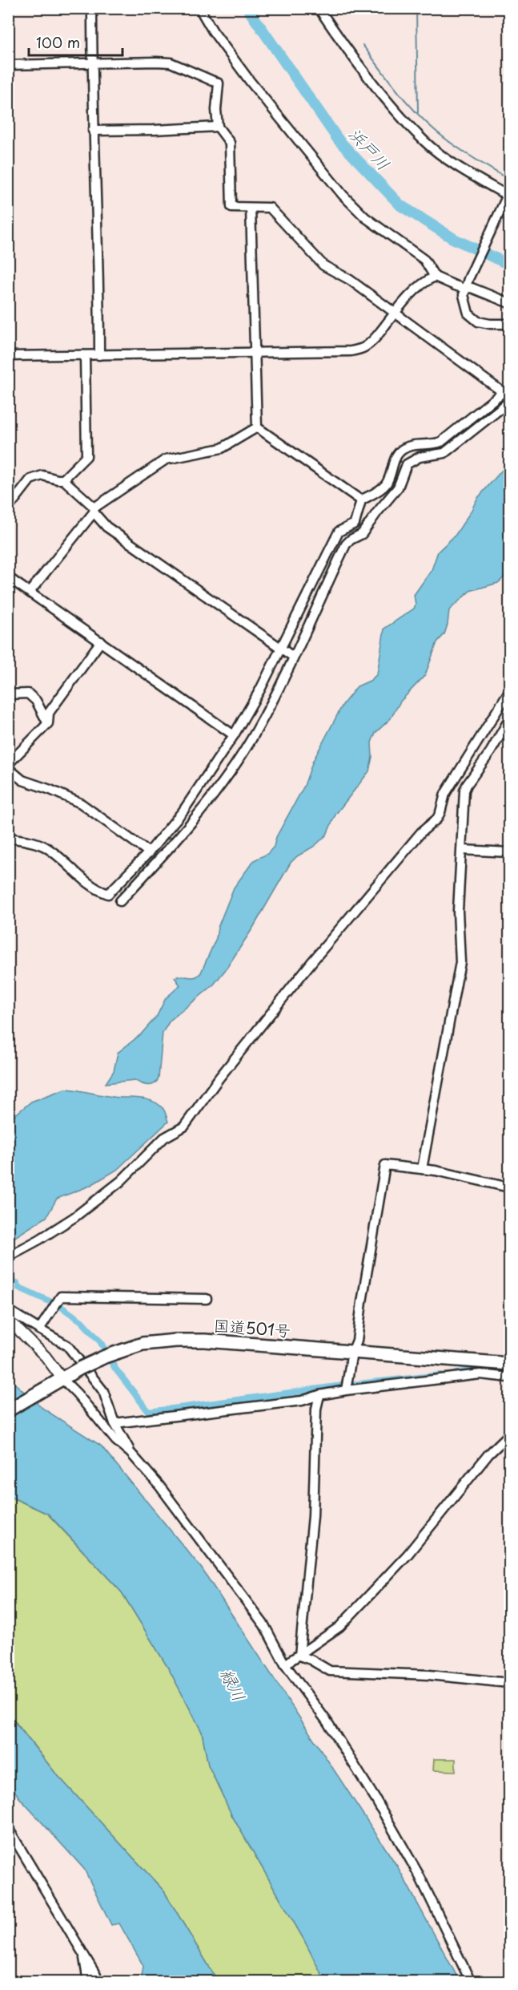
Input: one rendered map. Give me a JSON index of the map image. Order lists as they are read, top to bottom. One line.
{"streets":{"highway":["国道501号"]},"water":["浜戸川","緑川"],"scale_bar":"100 m"}
